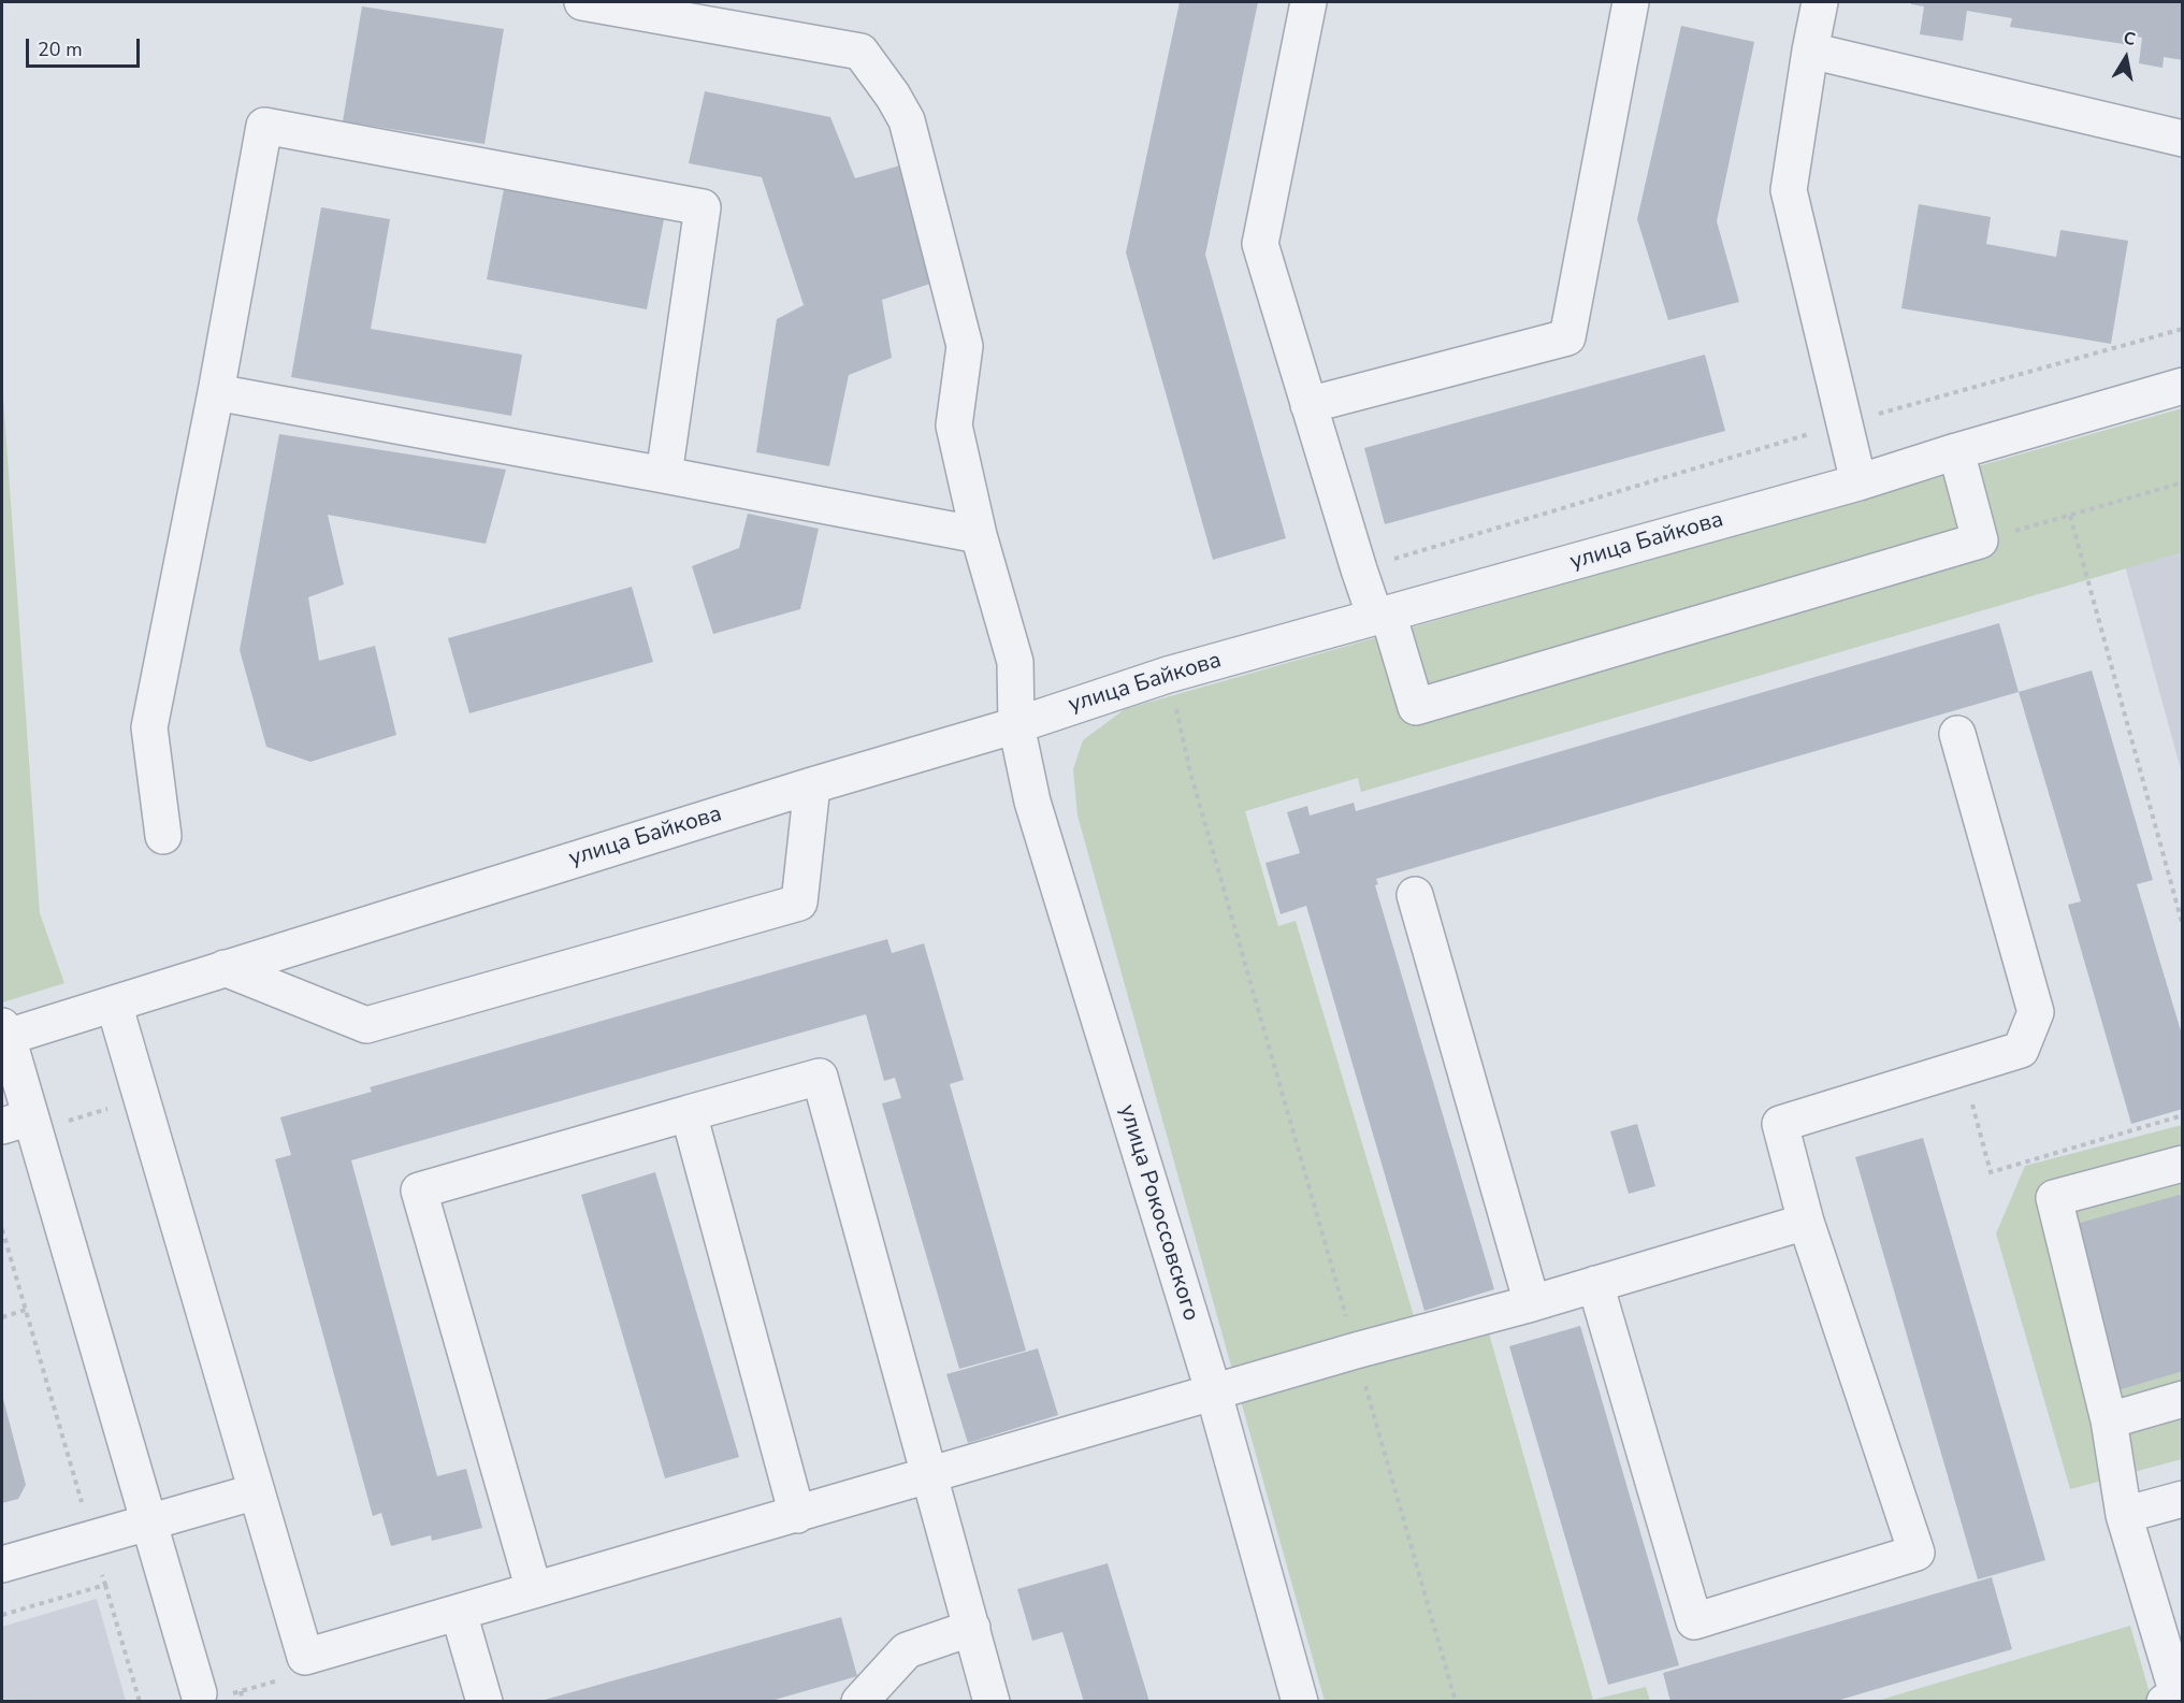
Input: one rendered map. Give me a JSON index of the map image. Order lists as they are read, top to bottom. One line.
{"streets":{"street":["улица Байкова","улица Рокоссовского"]},"crossings":[["улица Байкова","улица Рокоссовского"]],"scale_bar":"20 m","north":"top"}
